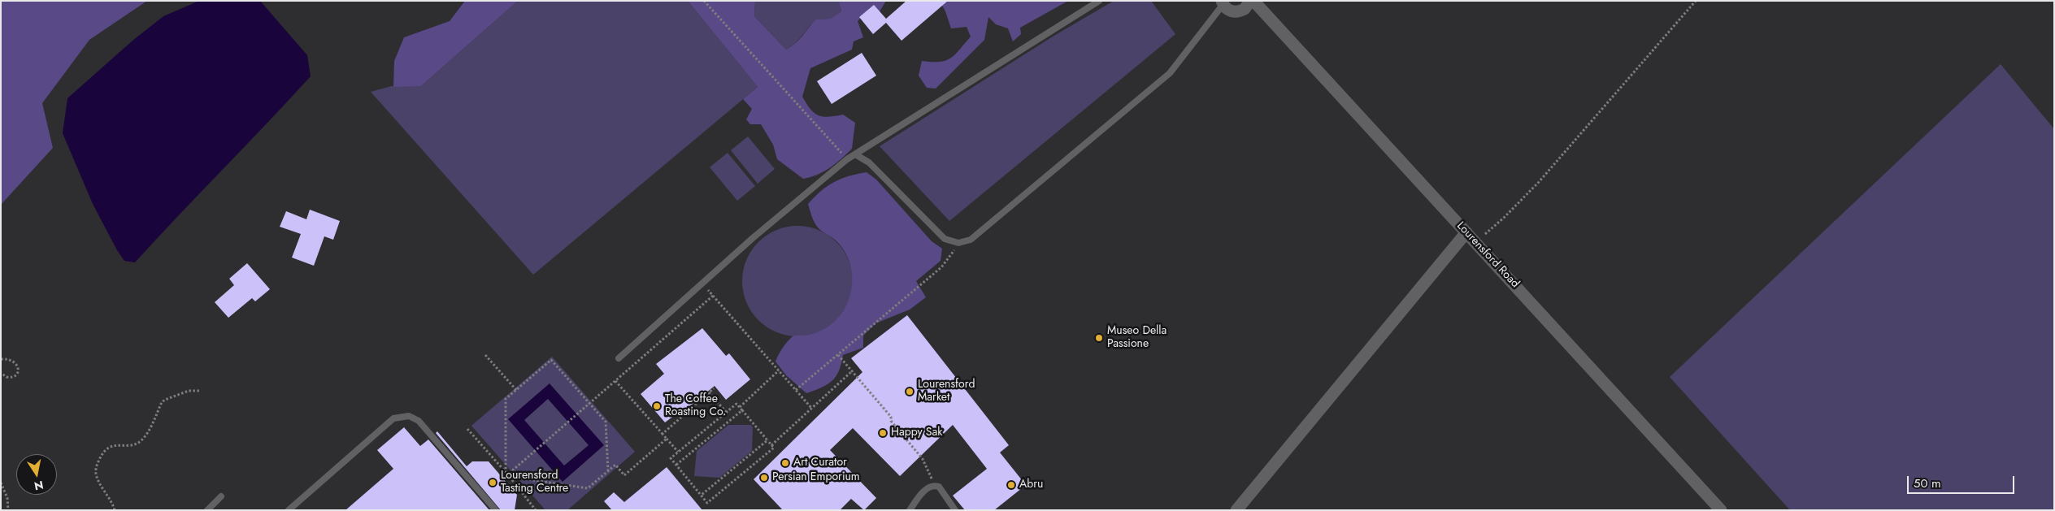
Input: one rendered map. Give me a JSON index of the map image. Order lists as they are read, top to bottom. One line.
{"streets":{"street":["Lourensford Road"]},"places":["Museo Della Passione","Lourensford Market","The Coffee Roasting Co.","Happy Sak","Art Curator","Persian Emporium","Lourensford Tasting Centre","Abru"],"scale_bar":"50 m","north":"bottom"}
